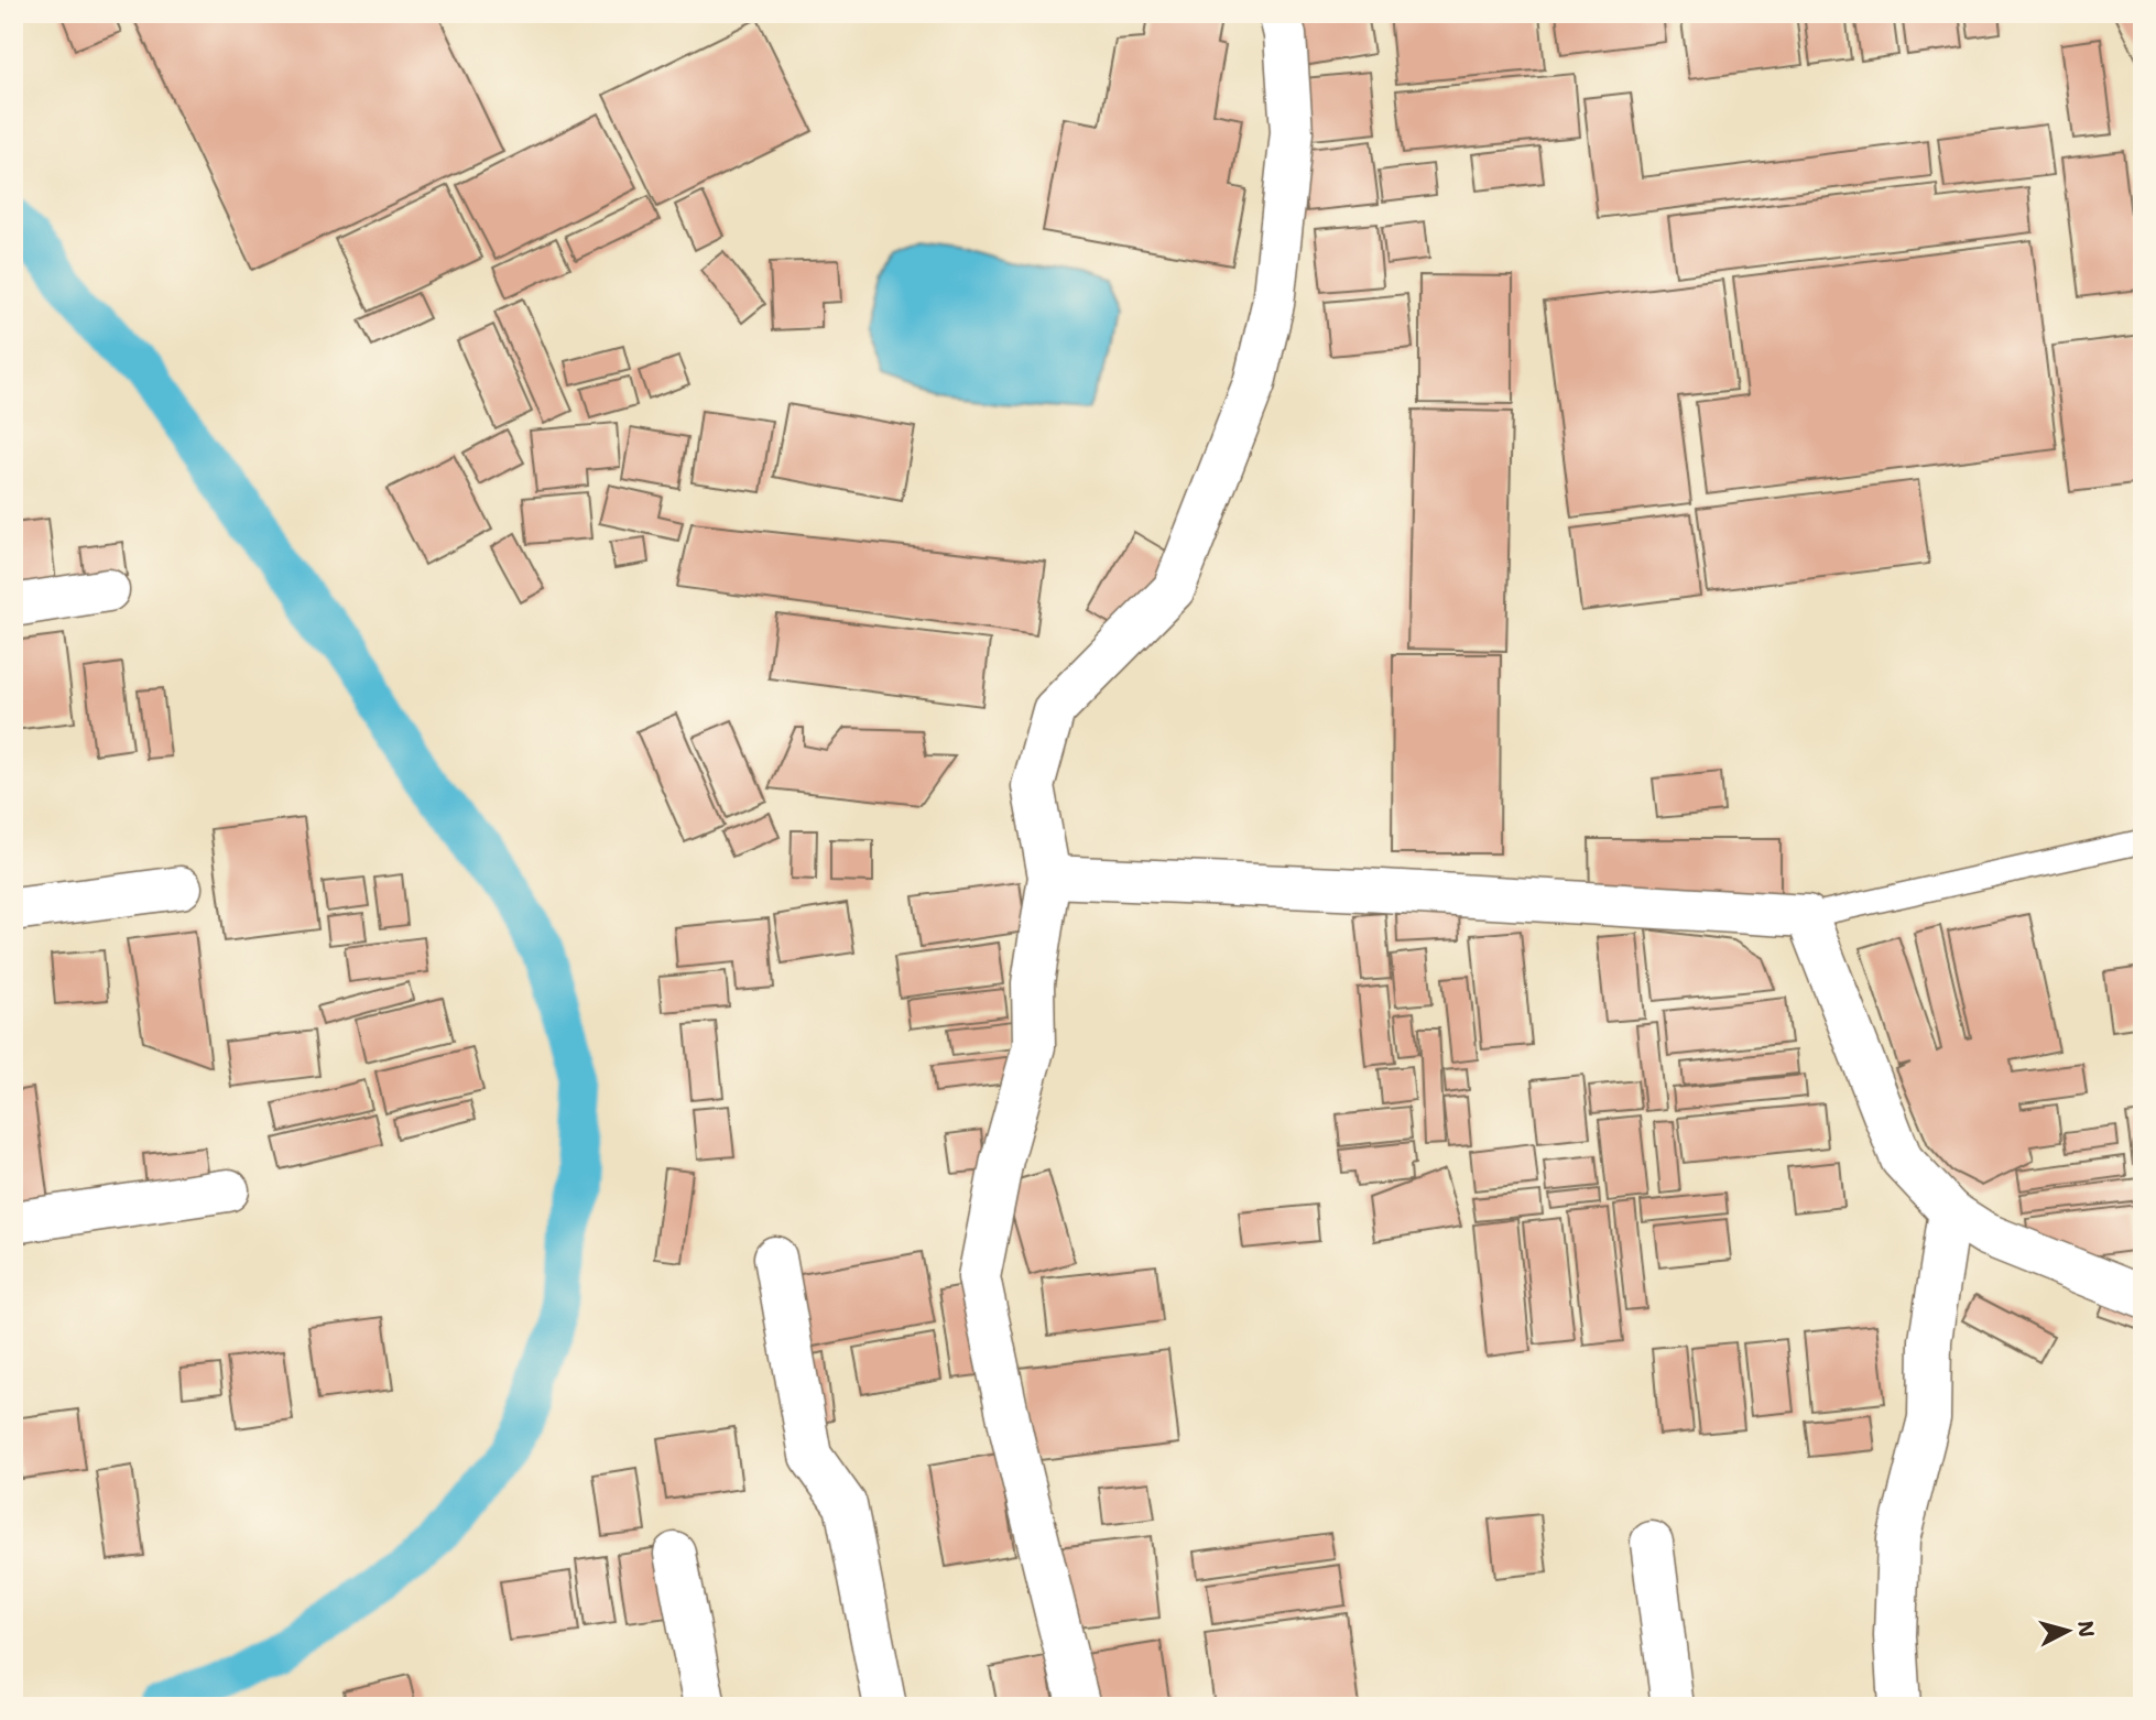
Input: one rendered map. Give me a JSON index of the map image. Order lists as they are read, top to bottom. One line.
{"north":"right"}
